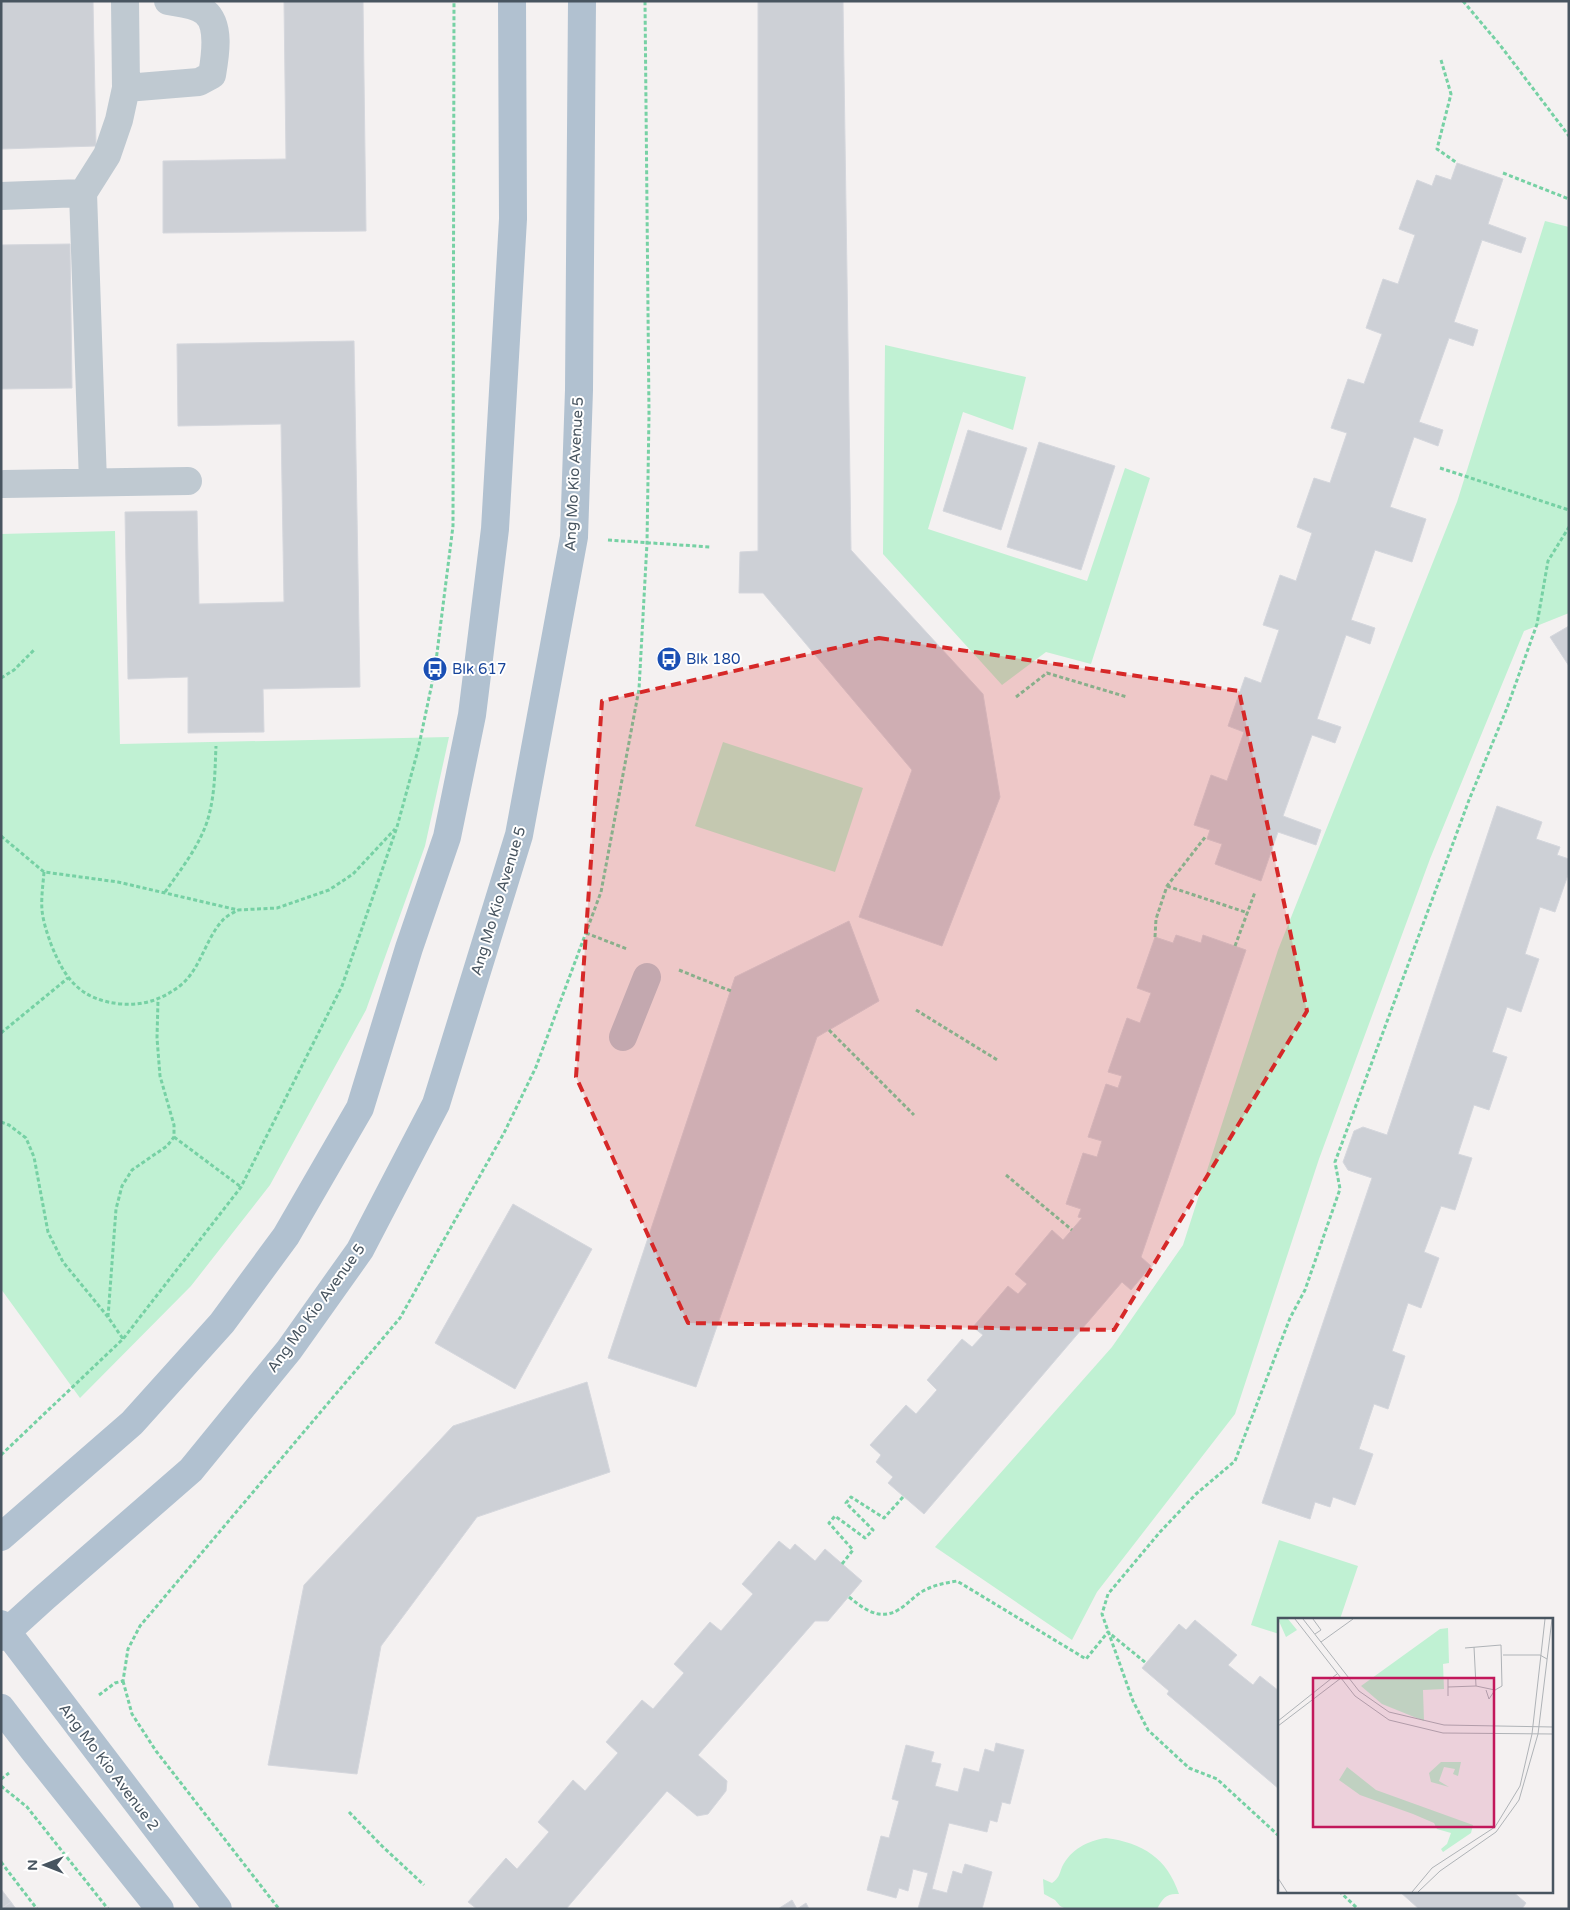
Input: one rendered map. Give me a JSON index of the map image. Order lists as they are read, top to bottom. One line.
{"streets":{"main road":["Ang Mo Kio Avenue 5","Ang Mo Kio Avenue 2"]},"crossings":[["Ang Mo Kio Avenue 5","Ang Mo Kio Avenue 2"]],"places":{"bus stop":["Blk 180","Blk 617"]},"north":"left"}
